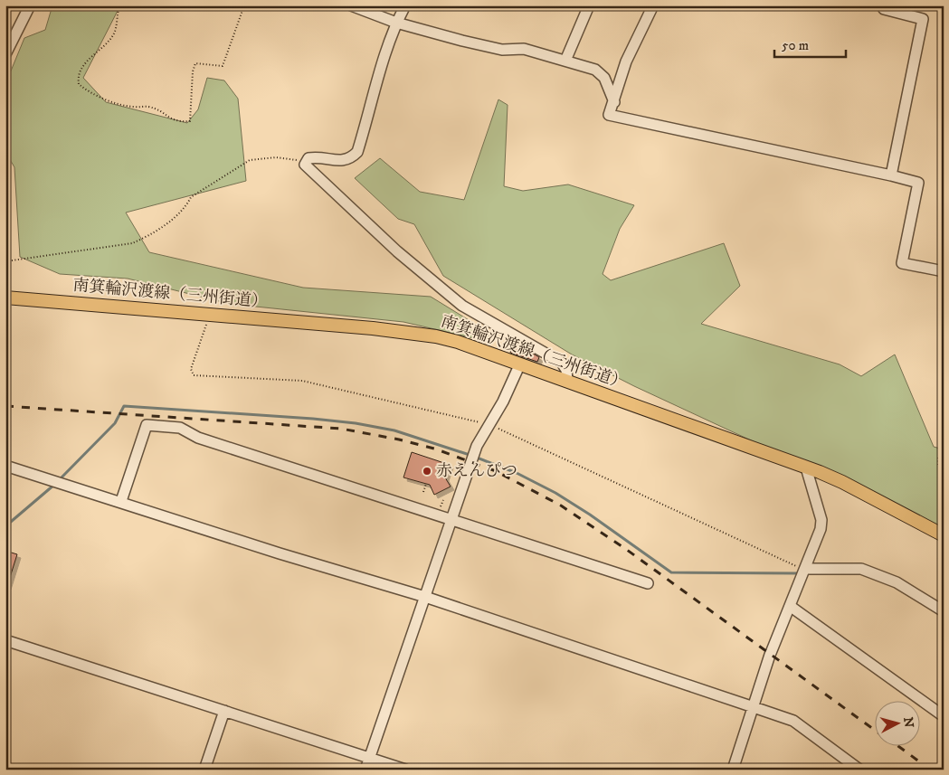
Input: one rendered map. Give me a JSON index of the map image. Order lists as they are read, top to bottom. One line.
{"streets":{"main road":["南箕輪沢渡線（三州街道）"]},"places":["赤えんぴつ"],"scale_bar":"50 m","north":"right"}
